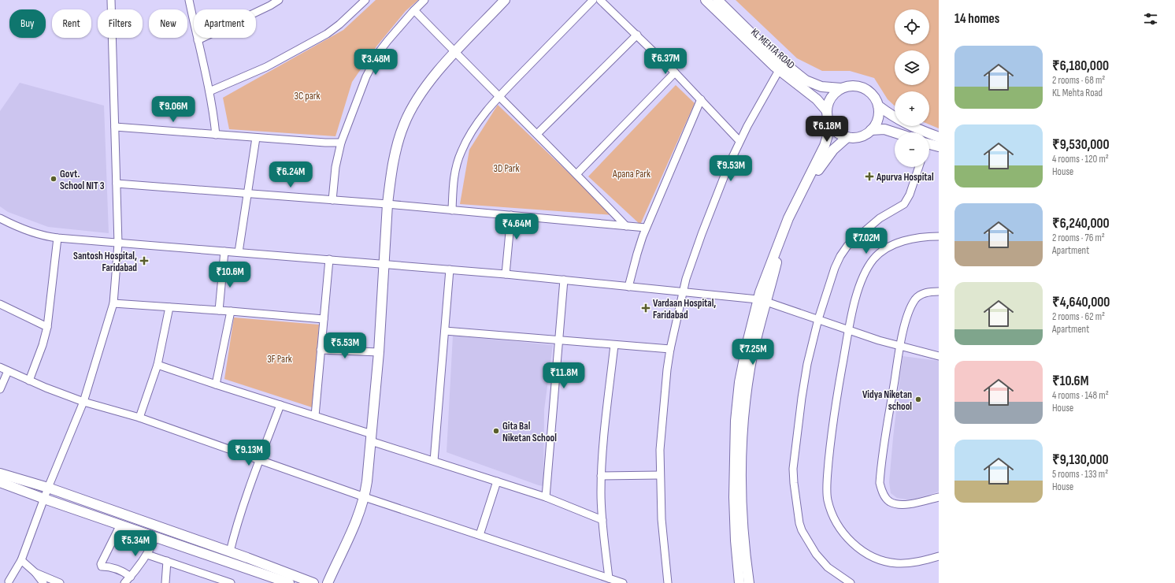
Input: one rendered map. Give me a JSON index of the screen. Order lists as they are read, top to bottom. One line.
{"streets":{"street":["KL MEHTA ROAD"]},"parks":["3C park","3D Park","Apana Park","3F Park"],"places":{"health":["Apurva Hospital","Santosh Hospital, Faridabad","Vardaan Hospital, Faridabad"],"other":["Govt. School NIT 3","Vidya Niketan school","Gita Bal Niketan School"]},"page":{"heading":"14 homes","map_buttons":["+","−"],"chip":["Buy","Rent","Filters","New","Apartment"],"list":[{"name":"₹6,180,000","note":"2 rooms · 68 m² · KL Mehta Road"},{"name":"₹9,530,000","note":"4 rooms · 120 m² · House"},{"name":"₹6,240,000","note":"2 rooms · 76 m² · Apartment"},{"name":"₹4,640,000","note":"2 rooms · 62 m² · Apartment"},{"name":"₹10.6M","note":"4 rooms · 148 m² · House"},{"name":"₹9,130,000","note":"5 rooms · 133 m² · House"}],"price":["₹6.37M","₹3.48M","₹9.06M","₹6.18M","₹9.53M","₹6.24M","₹4.64M","₹7.02M","₹10.6M","₹5.53M","₹7.25M","₹11.8M","₹9.13M","₹5.34M"]}}
